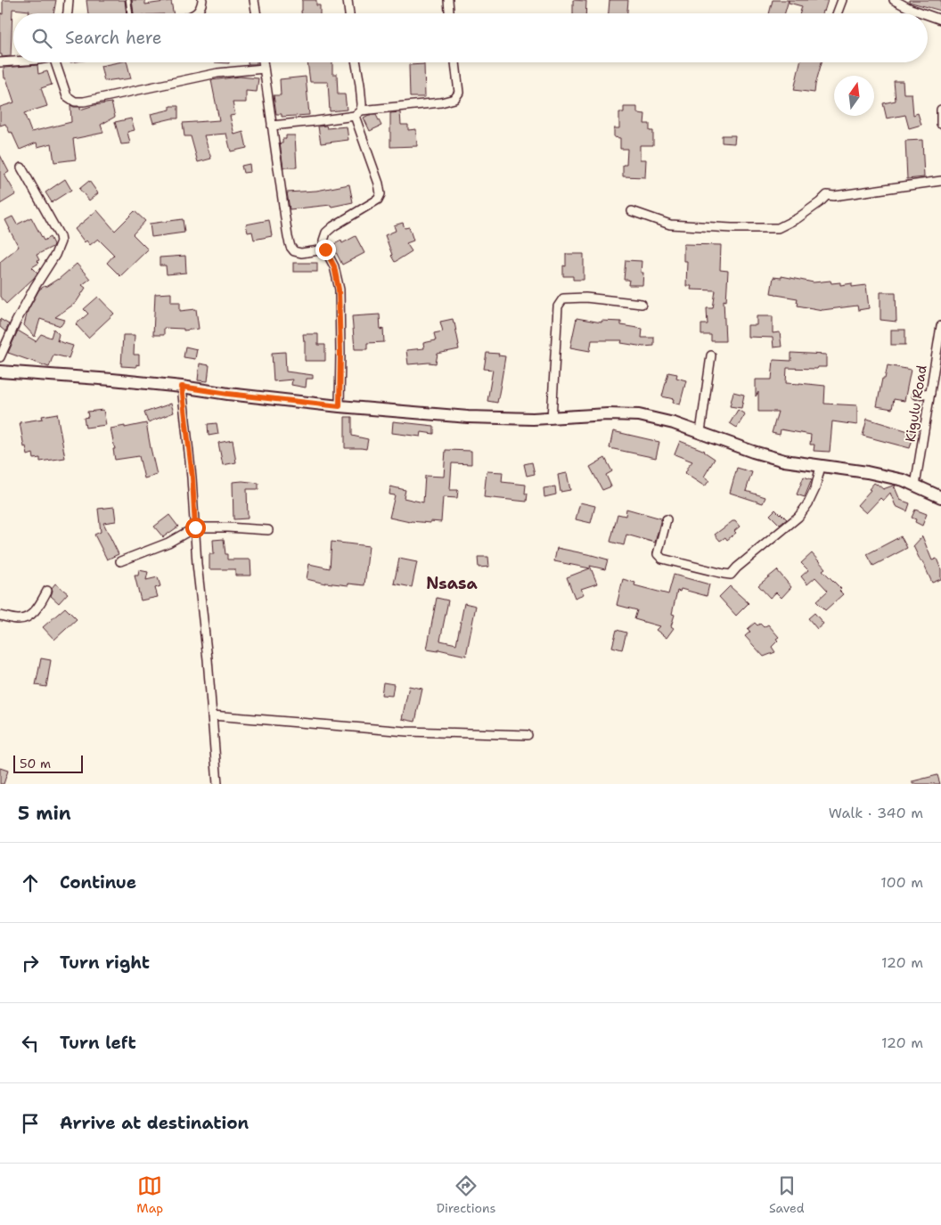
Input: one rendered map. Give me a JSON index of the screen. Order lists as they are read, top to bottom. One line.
{"streets":{"street":["Kigulu Road"]},"districts":["Nsasa"],"scale_bar":"50 m","north":"top","page":{"search":"Search here","scale":"50 m","heading":["5 min","Walk · 340 m"],"list":[["Continue","100 m"],["Turn right","120 m"],["Turn left","120 m"],"Arrive at destination"],"nav":["Map","Directions","Saved"]}}
